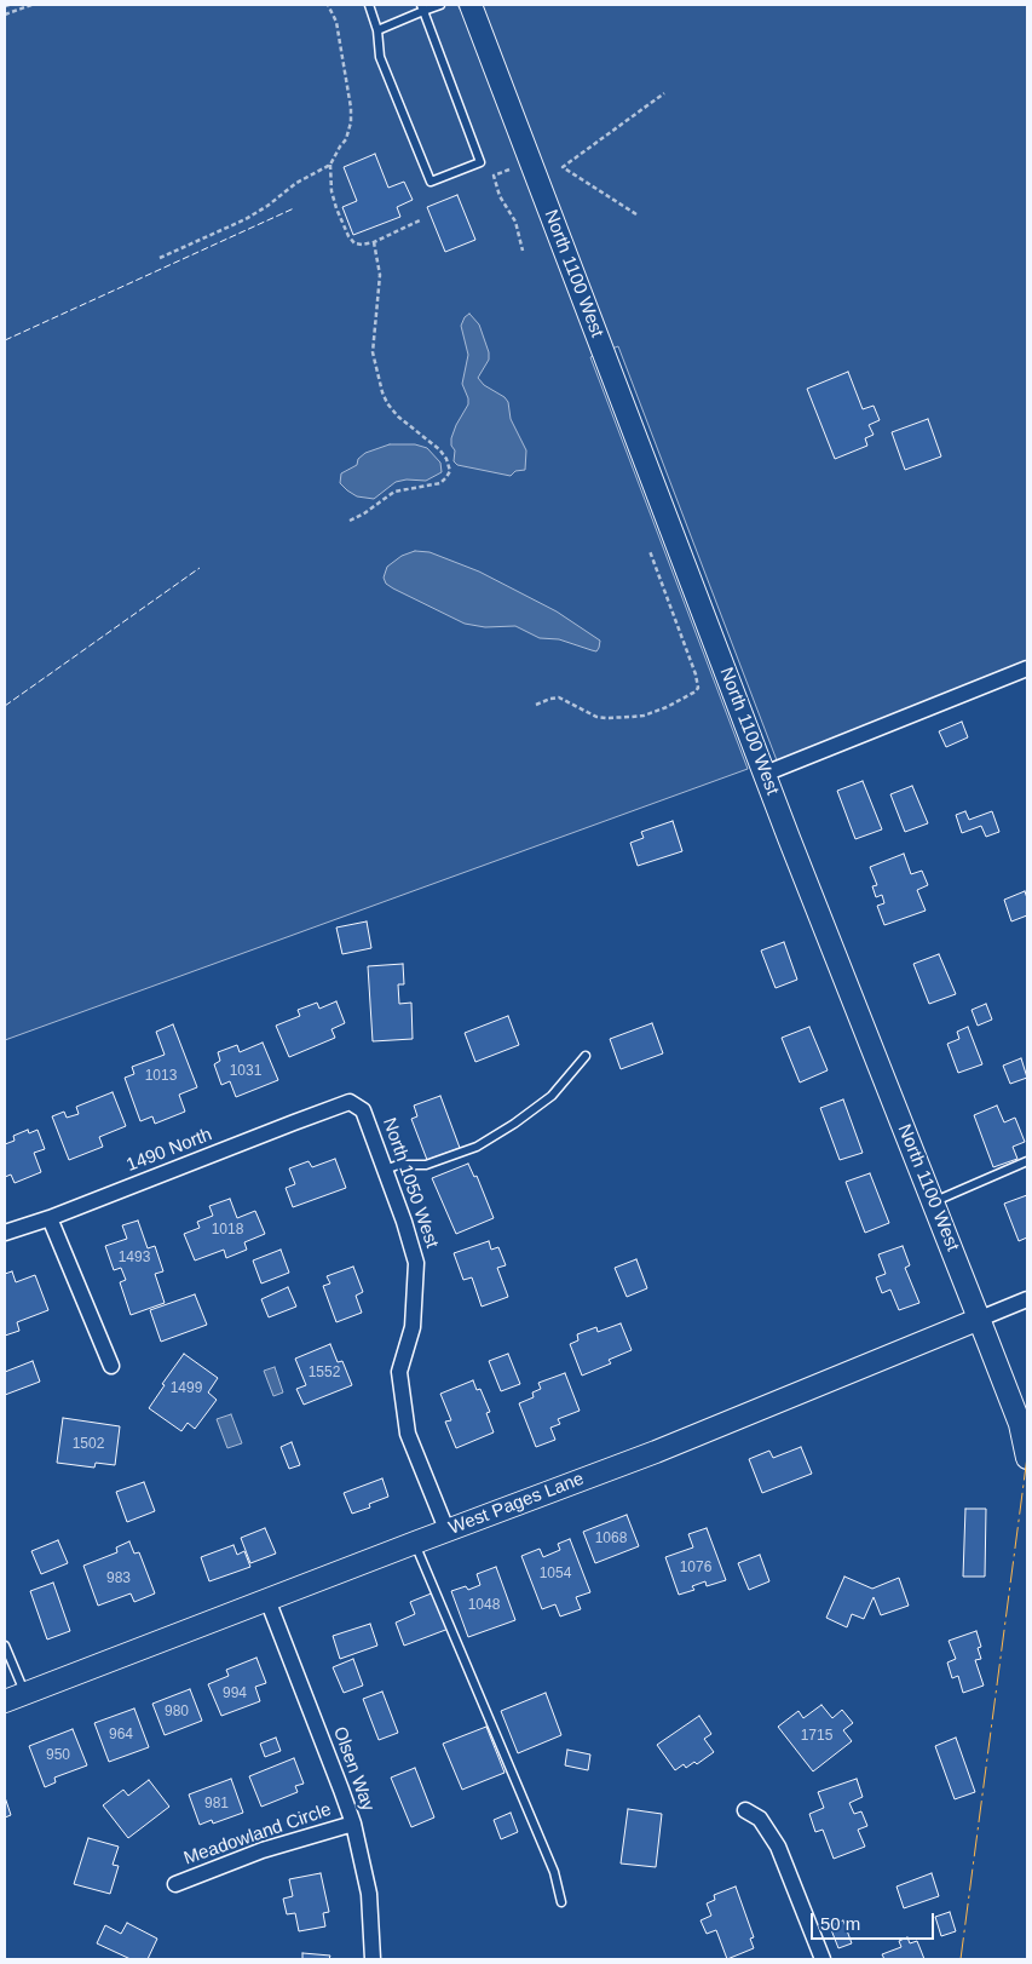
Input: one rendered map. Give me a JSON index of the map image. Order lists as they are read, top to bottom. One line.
{"streets":{"street":["North 1100 West","1490 North","North 1050 West","West Pages Lane","Olsen Way","Meadowland Circle"]},"crossings":[["North 1100 West","West Pages Lane"],["1490 North","North 1050 West"],["North 1050 West","West Pages Lane"],["West Pages Lane","Olsen Way"],["Olsen Way","Meadowland Circle"]],"house_numbers":["1031","1013","1018","1493","1552","1499","1502","1068","1076","1054","983","1048","994","980","964","1715","950","981"],"scale_bar":"50 m"}
